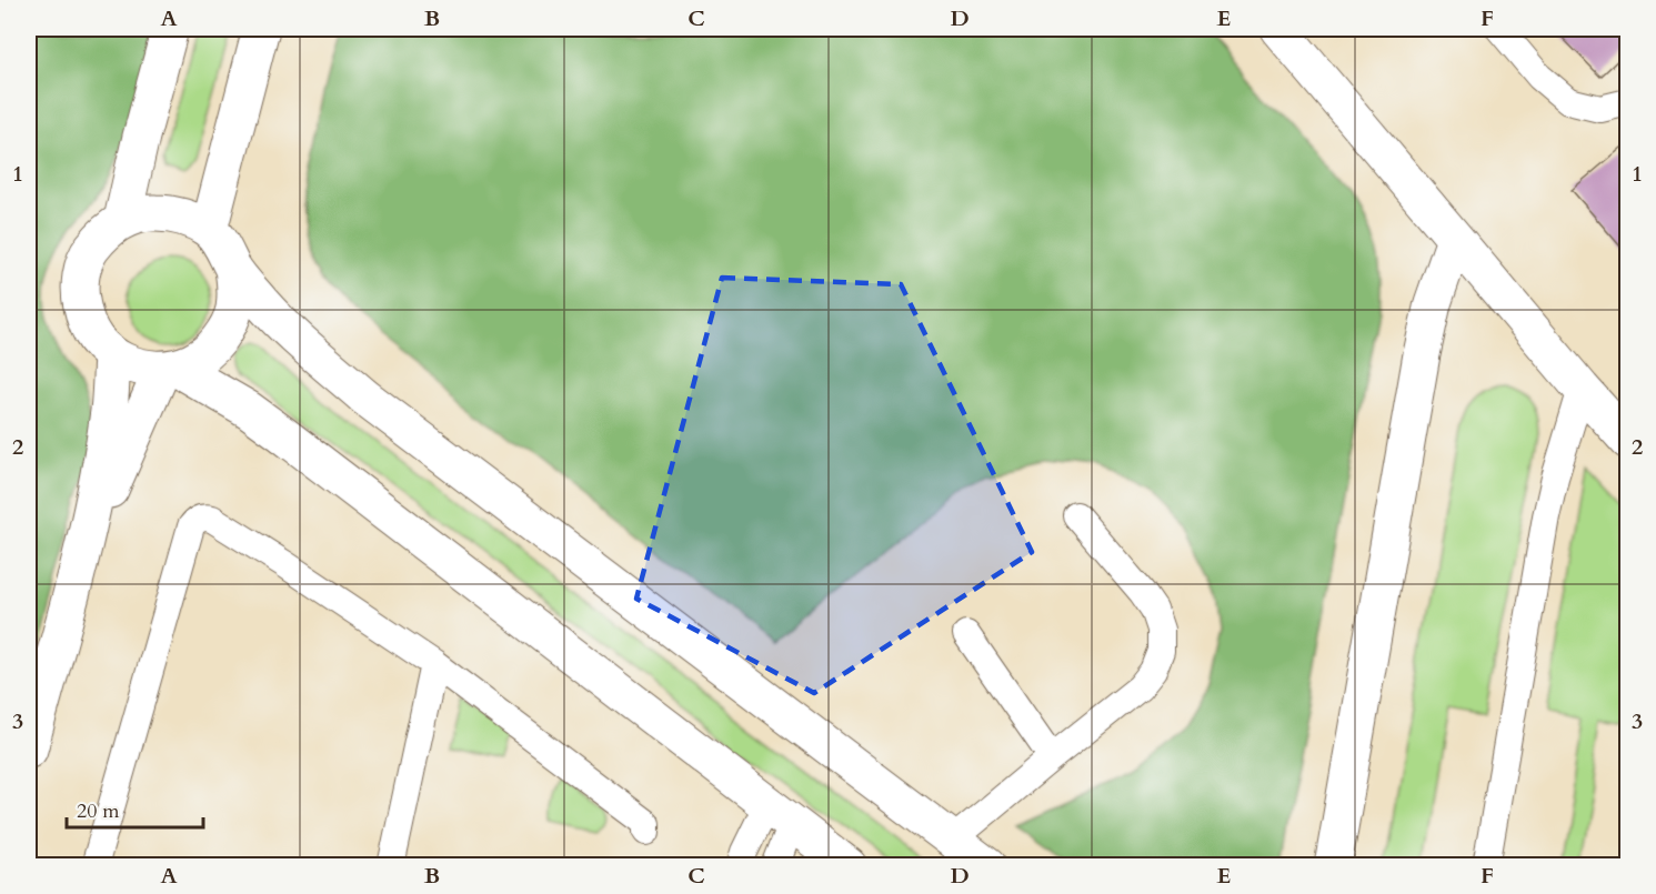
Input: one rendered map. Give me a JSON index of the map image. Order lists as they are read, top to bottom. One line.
{"scale_bar":"20 m","grid":{"columns":["A","B","C","D","E","F"],"rows":["1","2","3"]}}
